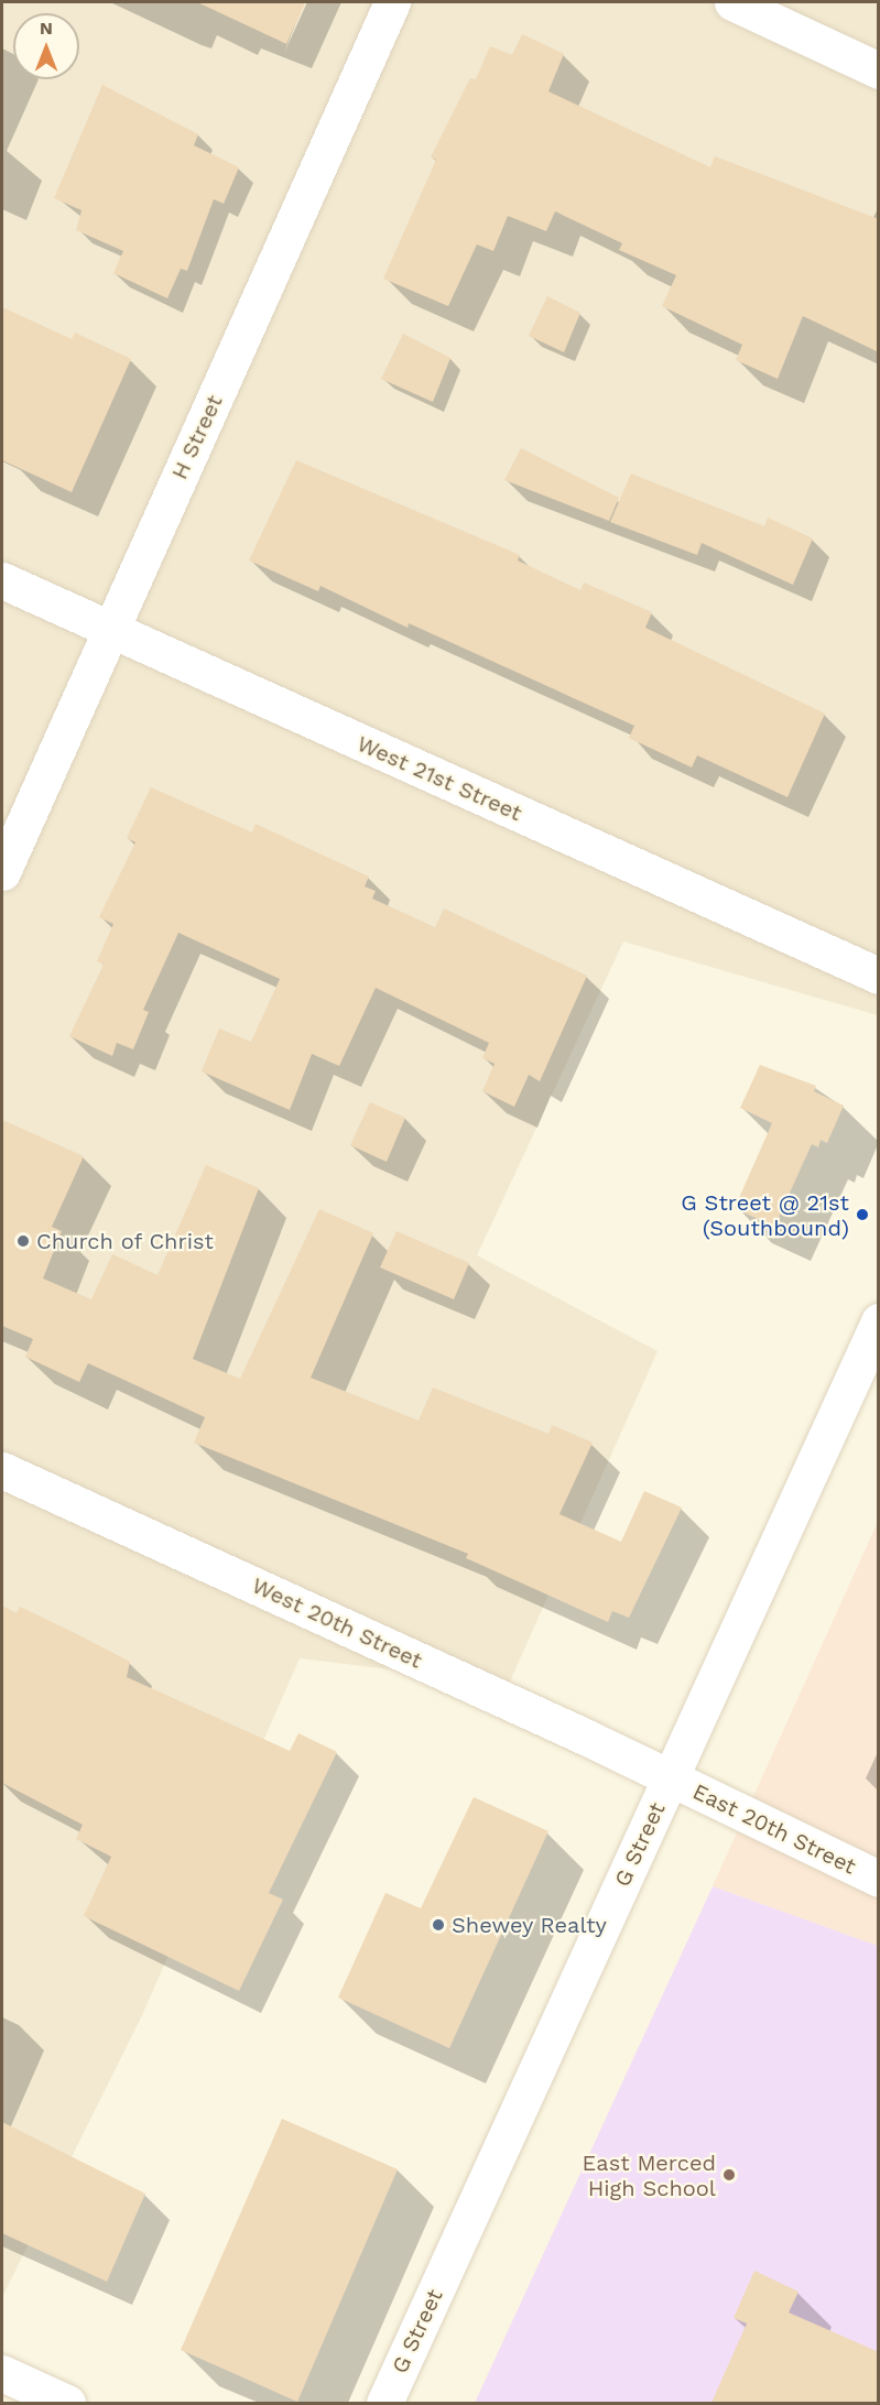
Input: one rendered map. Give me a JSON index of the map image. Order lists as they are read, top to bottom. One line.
{"streets":{"street":["H Street","West 21st Street","West 20th Street","East 20th Street","G Street"]},"crossings":[["H Street","West 21st Street"],["West 20th Street","East 20th Street"],["West 20th Street","G Street"],["East 20th Street","G Street"]],"places":["G Street @ 21st (Southbound)","Church of Christ","Shewey Realty","East Merced High School"],"north":"top"}
